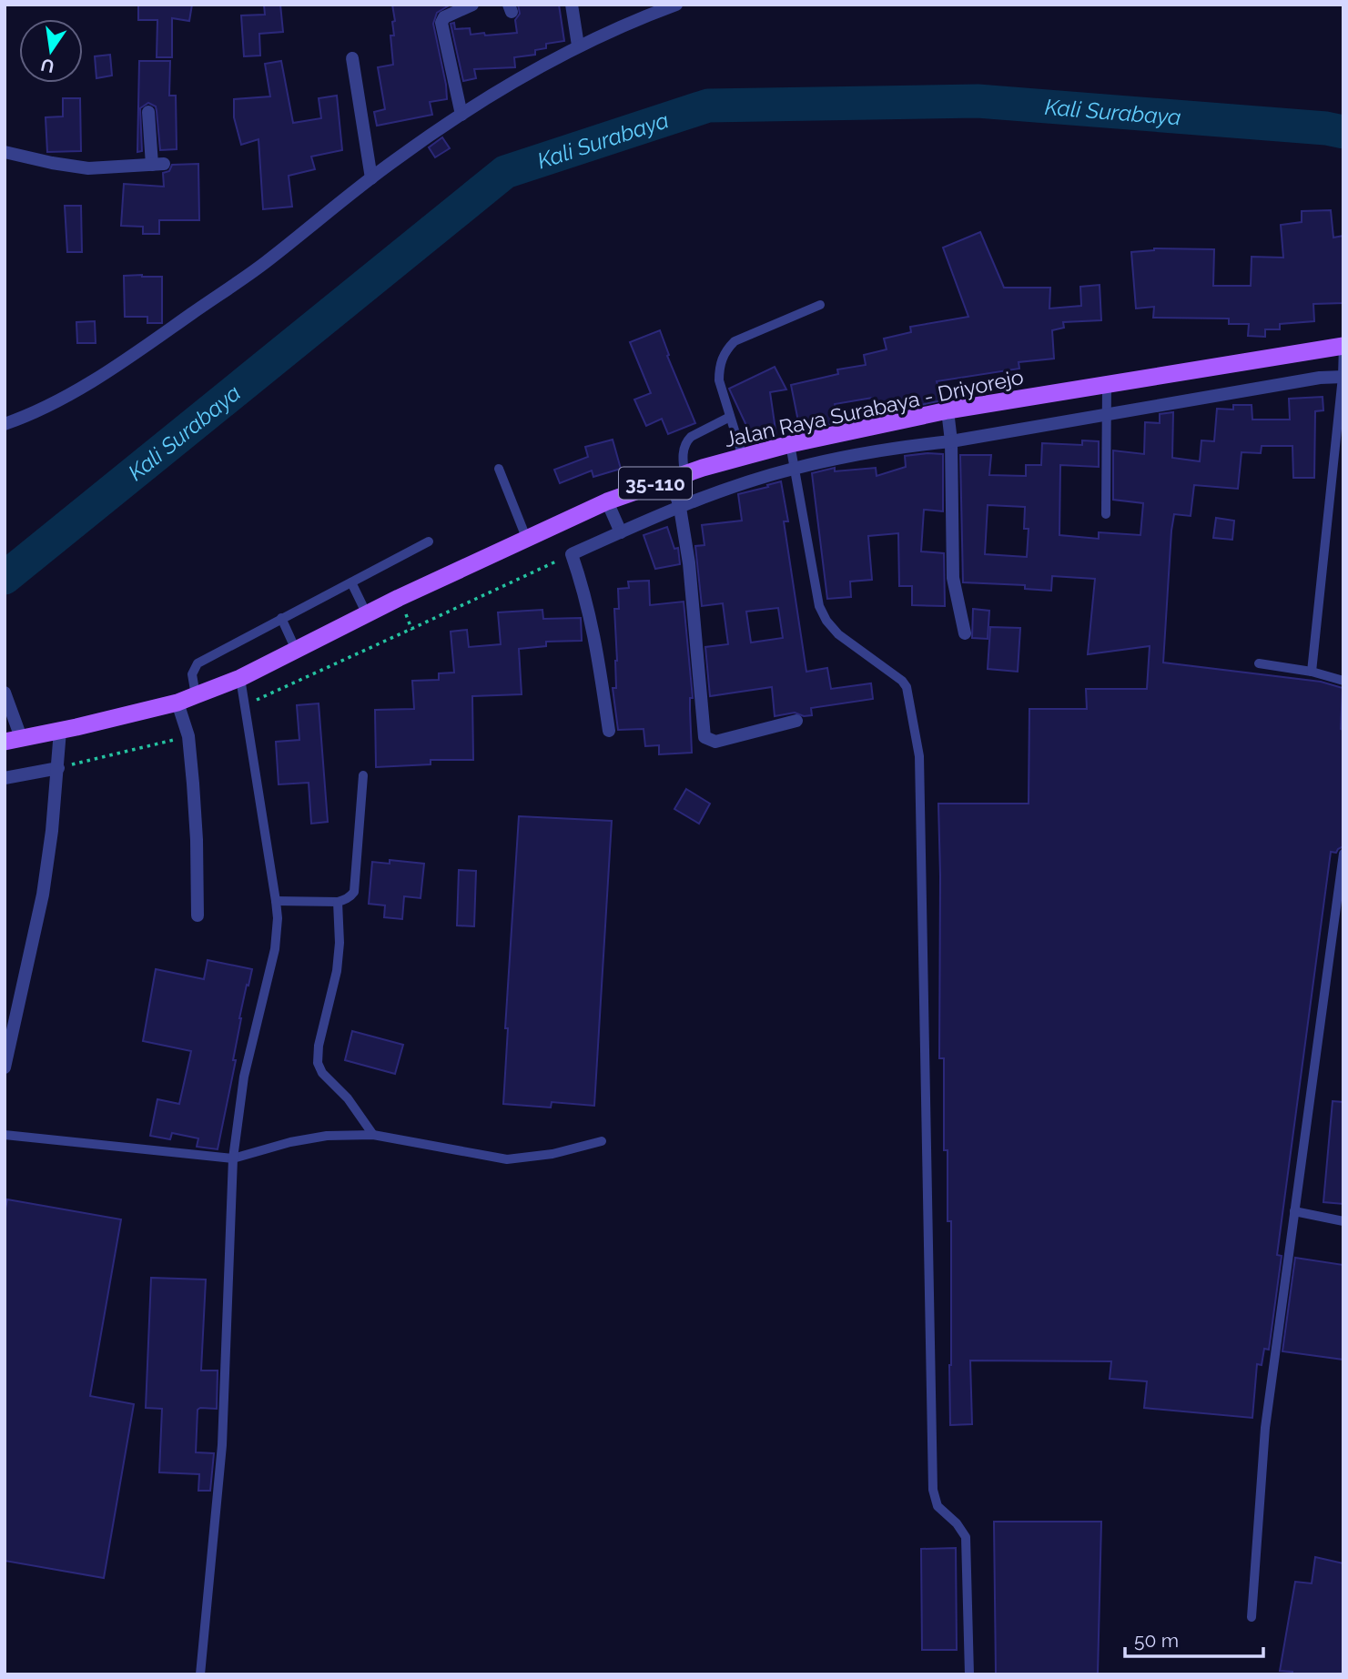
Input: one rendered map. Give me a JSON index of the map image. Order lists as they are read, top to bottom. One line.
{"streets":{"main road":["Jalan Raya Surabaya - Driyorejo","35-110"]},"water":["Kali Surabaya"],"scale_bar":"50 m","north":"bottom"}
